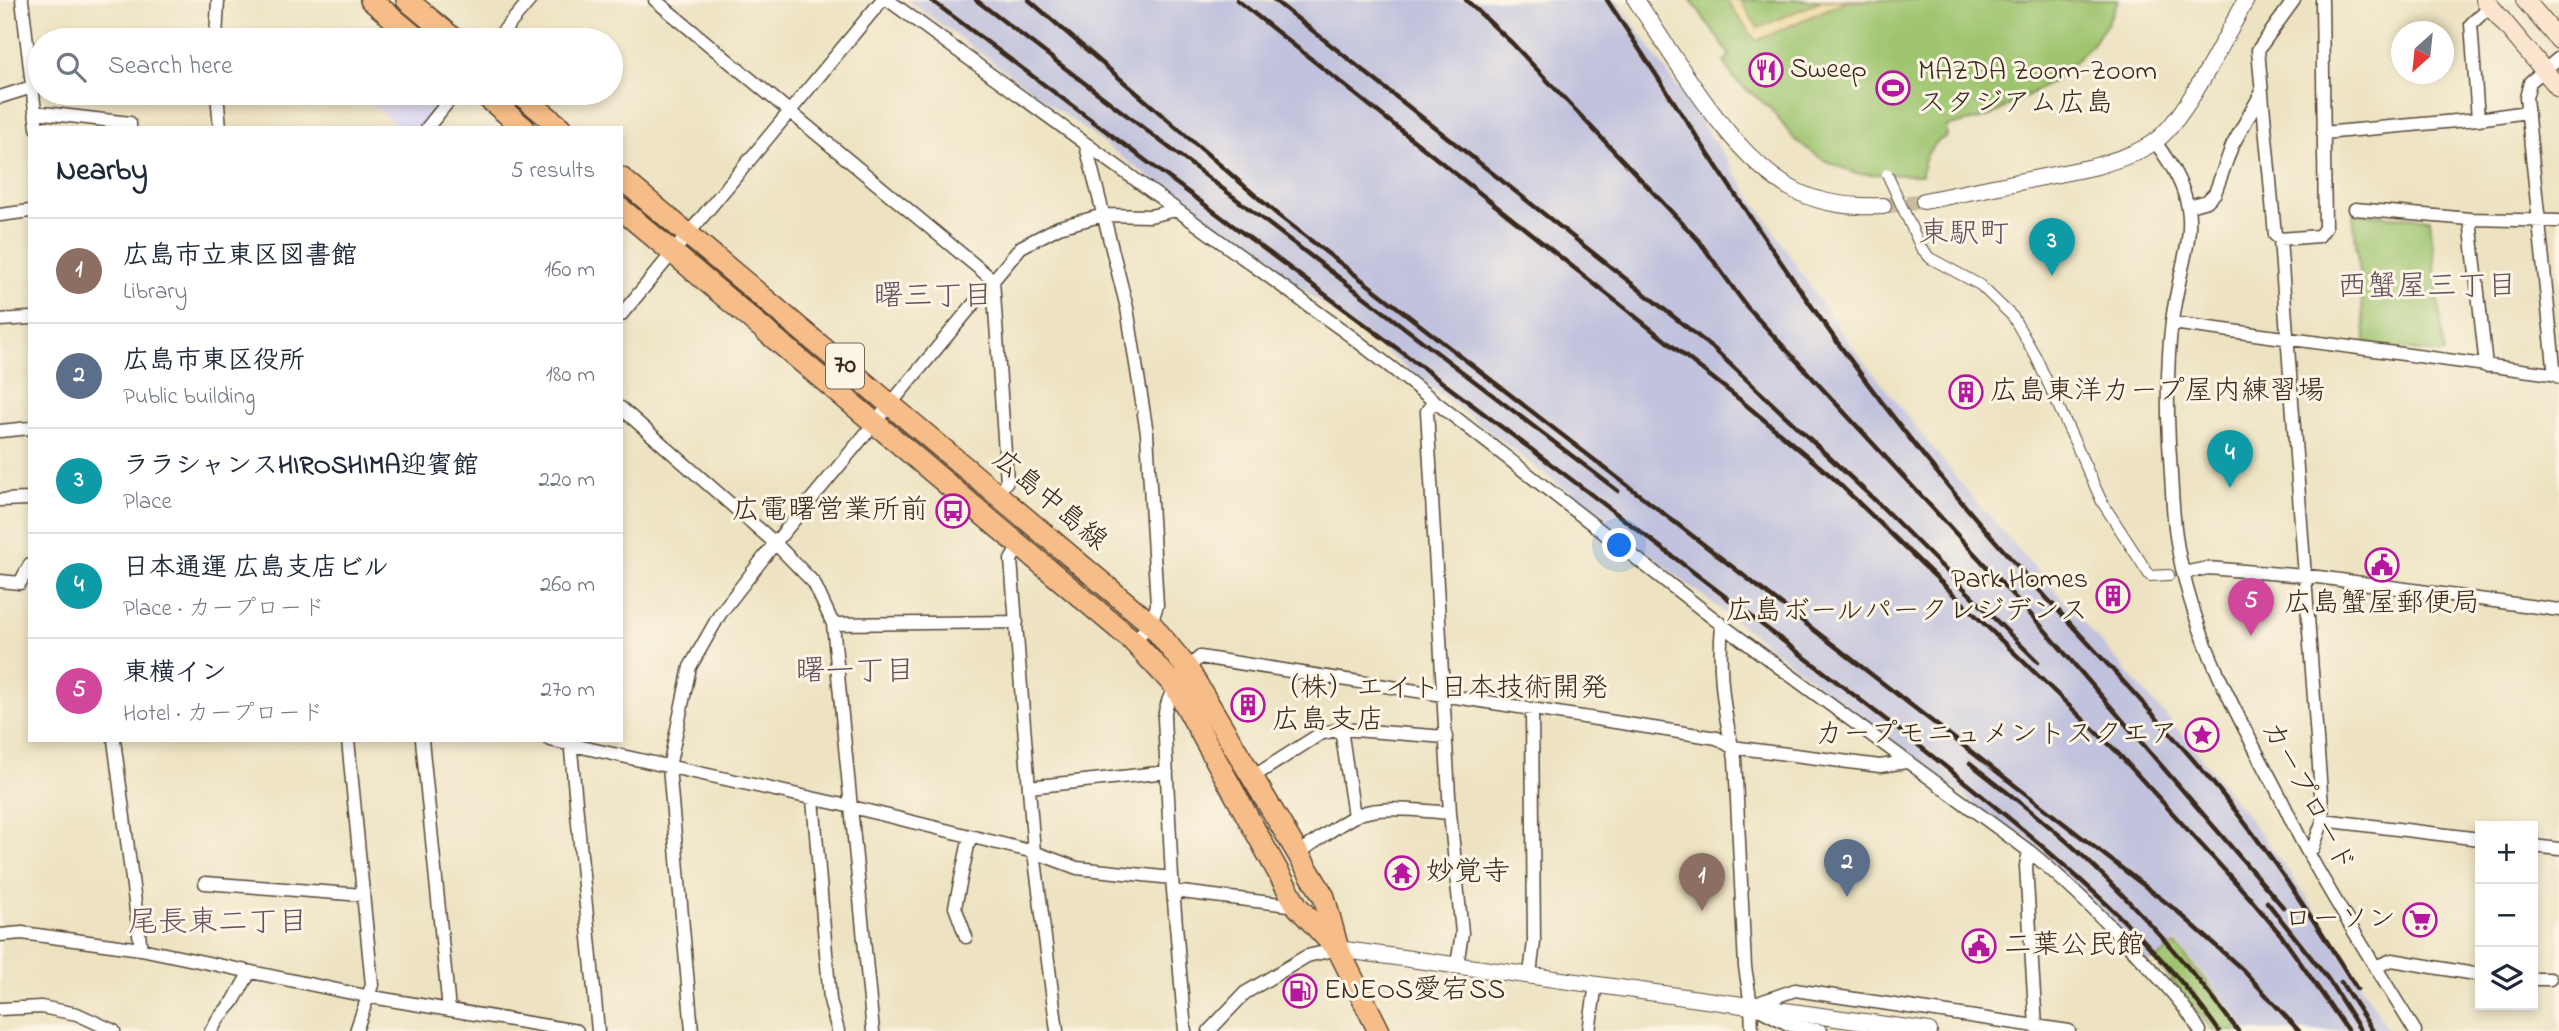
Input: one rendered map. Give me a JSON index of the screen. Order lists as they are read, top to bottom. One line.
{"streets":{"main road":["70","広島中島線"],"street":["カープロード"]},"districts":["東駅町","西蟹屋三丁目","曙三丁目","曙一丁目","尾長東二丁目"],"places":{"restaurant":["Sweep"],"sports":["MAZDA Zoom-Zoom スタジアム広島"],"building":["広島東洋カープ屋内練習場","Park Homes 広島ボールパークレジデンス","（株）エイト日本技術開発 広島支店"],"bus stop":["広電曙営業所前"],"public building":["広島蟹屋郵便局","二葉公民館"],"place":["カープモニュメントスクエア"],"temple":["妙覚寺"],"supermarket":["ローソン"],"fuel station":["ENEOS愛宕SS"]},"north":"bottom left","page":{"search":"Search here","heading":["Nearby","5 results"],"list":[{"mark":"1","name":"広島市立東区図書館","note":"Library","value":"160 m"},{"mark":"2","name":"広島市東区役所","note":"Public building","value":"180 m"},{"mark":"3","name":"ララシャンスHIROSHIMA迎賓館","note":"Place","value":"220 m"},{"mark":"4","name":"日本通運 広島支店ビル","note":"Place · カープロード","value":"260 m"},{"mark":"5","name":"東横イン","note":"Hotel · カープロード","value":"270 m"}],"pins":["3","4","5","2","1"],"map_buttons":["+","−"]}}
